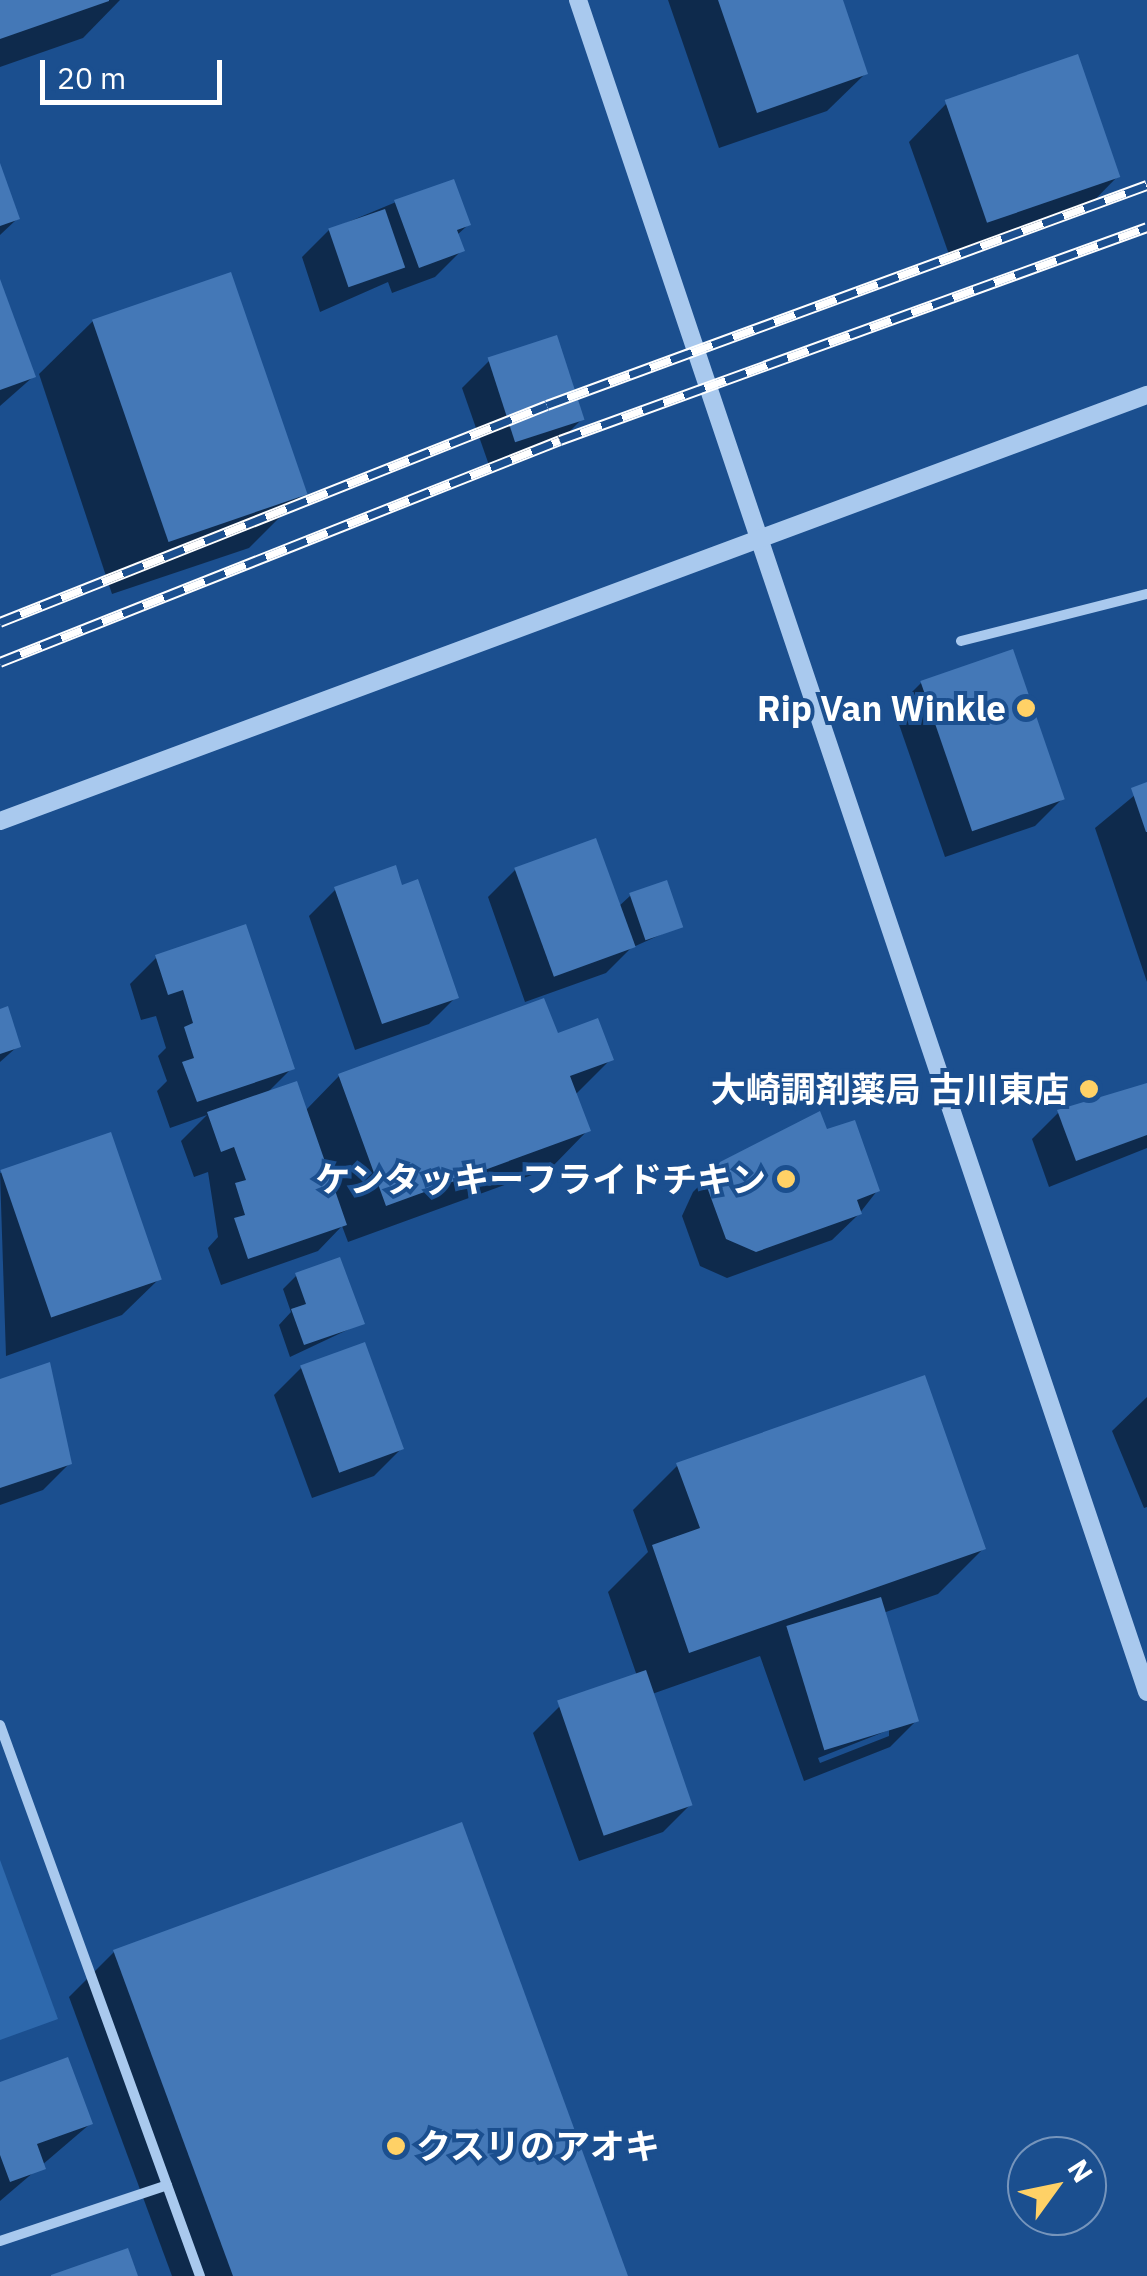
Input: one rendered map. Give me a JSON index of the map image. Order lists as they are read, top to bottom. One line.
{"places":["Rip Van Winkle","大崎調剤薬局 古川東店","ケンタッキーフライドチキン","クスリのアオキ"],"scale_bar":"20 m","north":"top right"}
